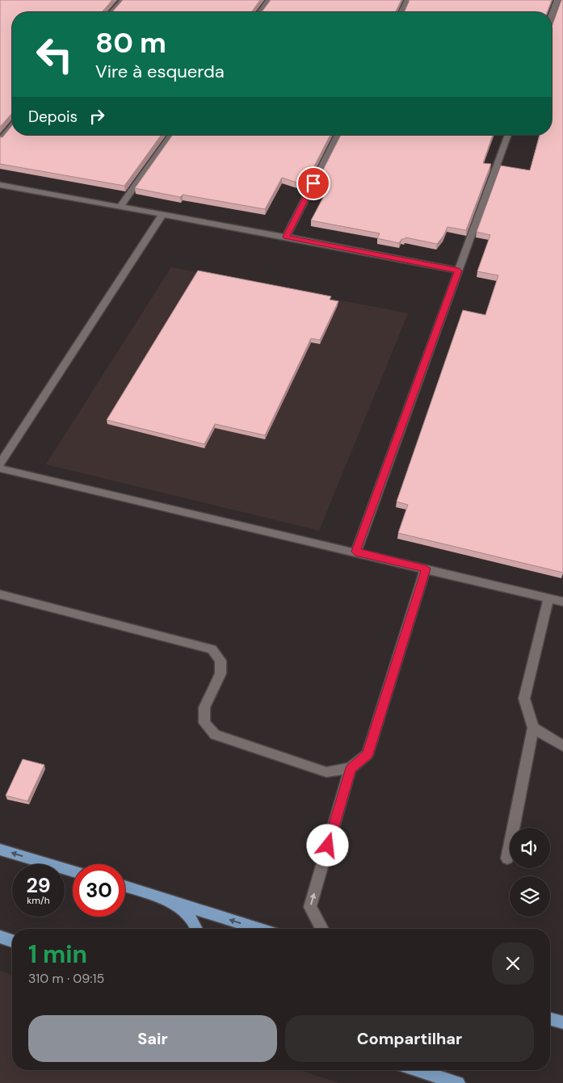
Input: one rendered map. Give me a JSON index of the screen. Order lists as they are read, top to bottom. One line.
{"page":{"turn":["80 m","Vire à esquerda"],"then":"Depois","speed":"29 km/h","limit":"30","heading":["1 min","310 m · 09:15"],"buttons":["Sair","Compartilhar"]}}
